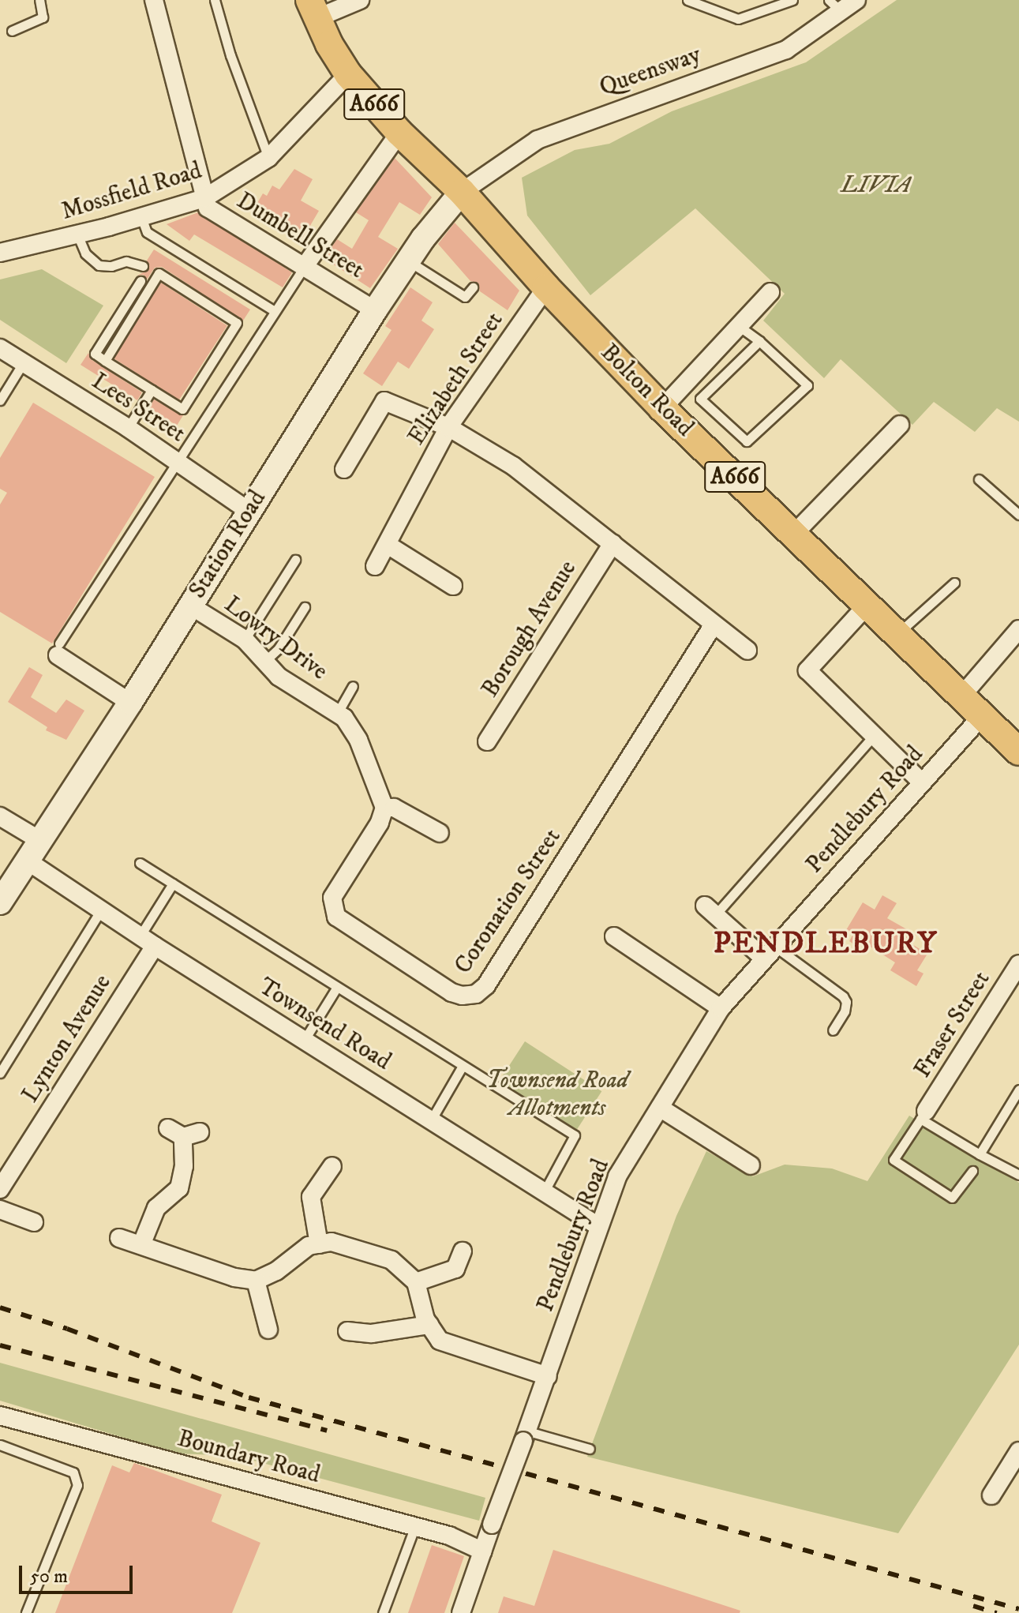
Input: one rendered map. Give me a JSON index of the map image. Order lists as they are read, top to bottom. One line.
{"streets":{"main road":["A666","Bolton Road","Station Road"],"street":["Queensway","Mossfield Road","Dumbell Street","Elizabeth Street","Lees Street","Borough Avenue","Lowry Drive","Pendlebury Road","Coronation Street","Townsend Road","Fraser Street","Lynton Avenue","Boundary Road"]},"crossings":[["Queensway","Bolton Road"],["Queensway","Station Road"],["Mossfield Road","Dumbell Street"],["Mossfield Road","Bolton Road"],["Dumbell Street","Station Road"],["Elizabeth Street","Bolton Road"],["Bolton Road","Station Road"],["Bolton Road","Pendlebury Road"],["Lees Street","Station Road"],["Station Road","Lowry Drive"],["Station Road","Townsend Road"],["Lowry Drive","Coronation Street"],["Pendlebury Road","Townsend Road"],["Pendlebury Road","Boundary Road"],["Townsend Road","Lynton Avenue"]],"districts":["PENDLEBURY"],"parks":["LIVIA","Townsend Road Allotments"],"scale_bar":"50 m"}
